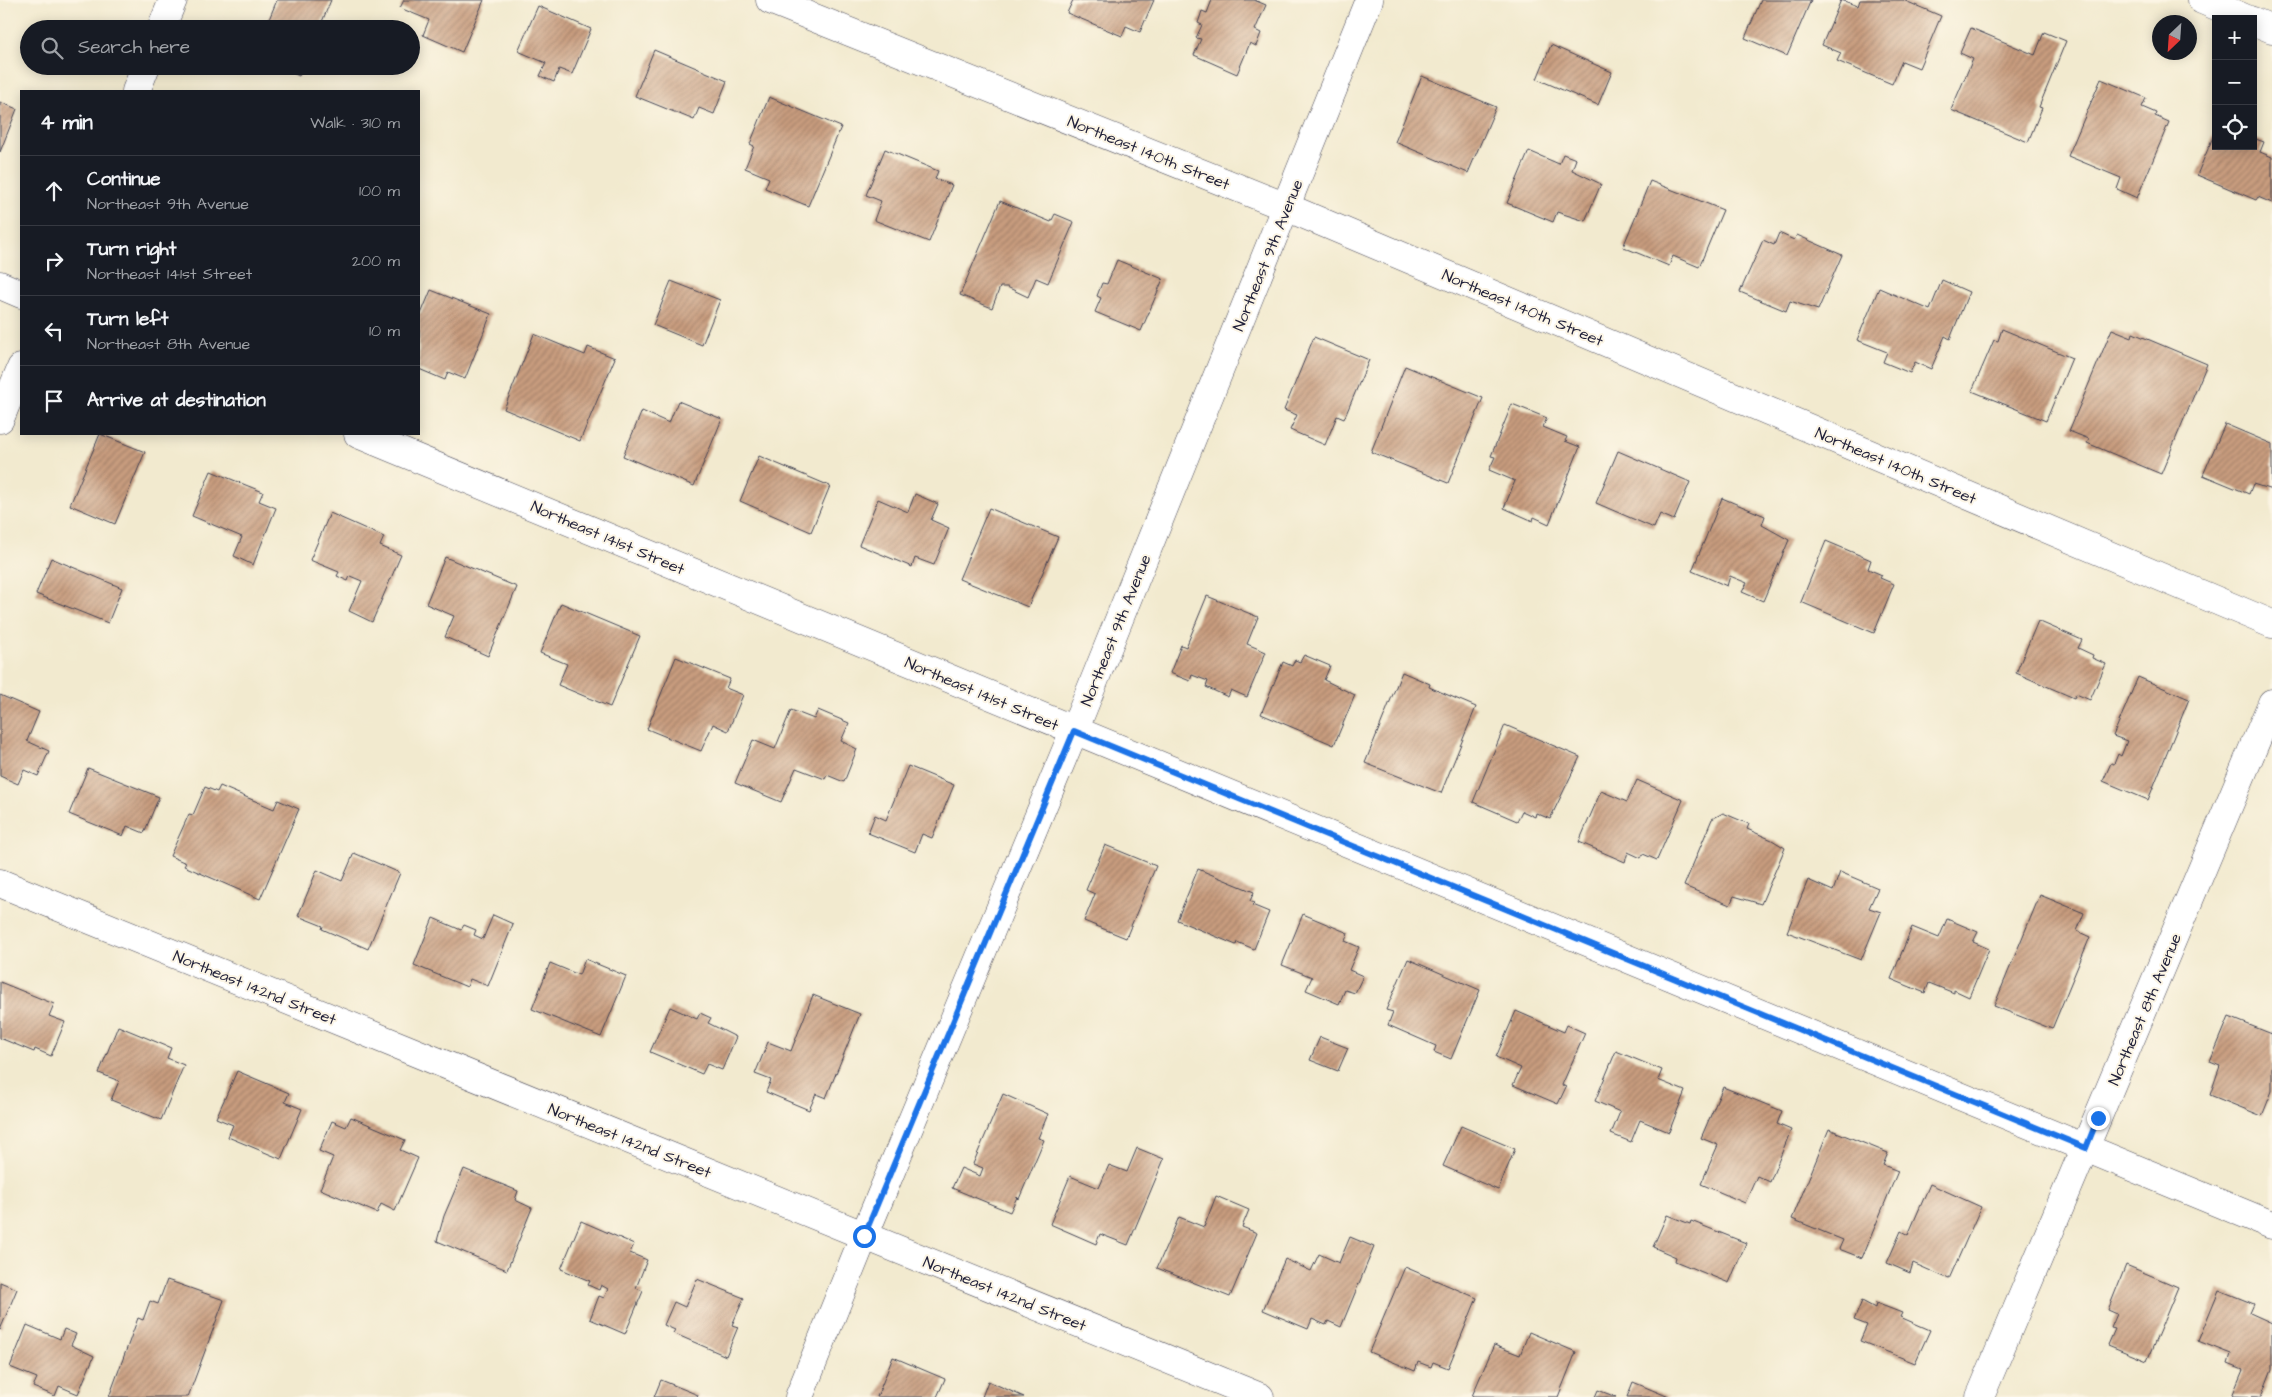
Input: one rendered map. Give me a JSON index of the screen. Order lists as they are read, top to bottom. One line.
{"streets":{"street":["Northeast 140th Street","Northeast 9th Avenue","Northeast 141st Street","Northeast 142nd Street","Northeast 8th Avenue"]},"crossings":[["Northeast 140th Street","Northeast 9th Avenue"],["Northeast 9th Avenue","Northeast 141st Street"],["Northeast 9th Avenue","Northeast 142nd Street"],["Northeast 141st Street","Northeast 8th Avenue"]],"north":"bottom left","page":{"map_buttons":["+","−"],"search":"Search here","heading":["4 min","Walk · 310 m"],"list":[["Continue","Northeast 9th Avenue","100 m"],["Turn right","Northeast 141st Street","200 m"],["Turn left","Northeast 8th Avenue","10 m"],"Arrive at destination"]}}
